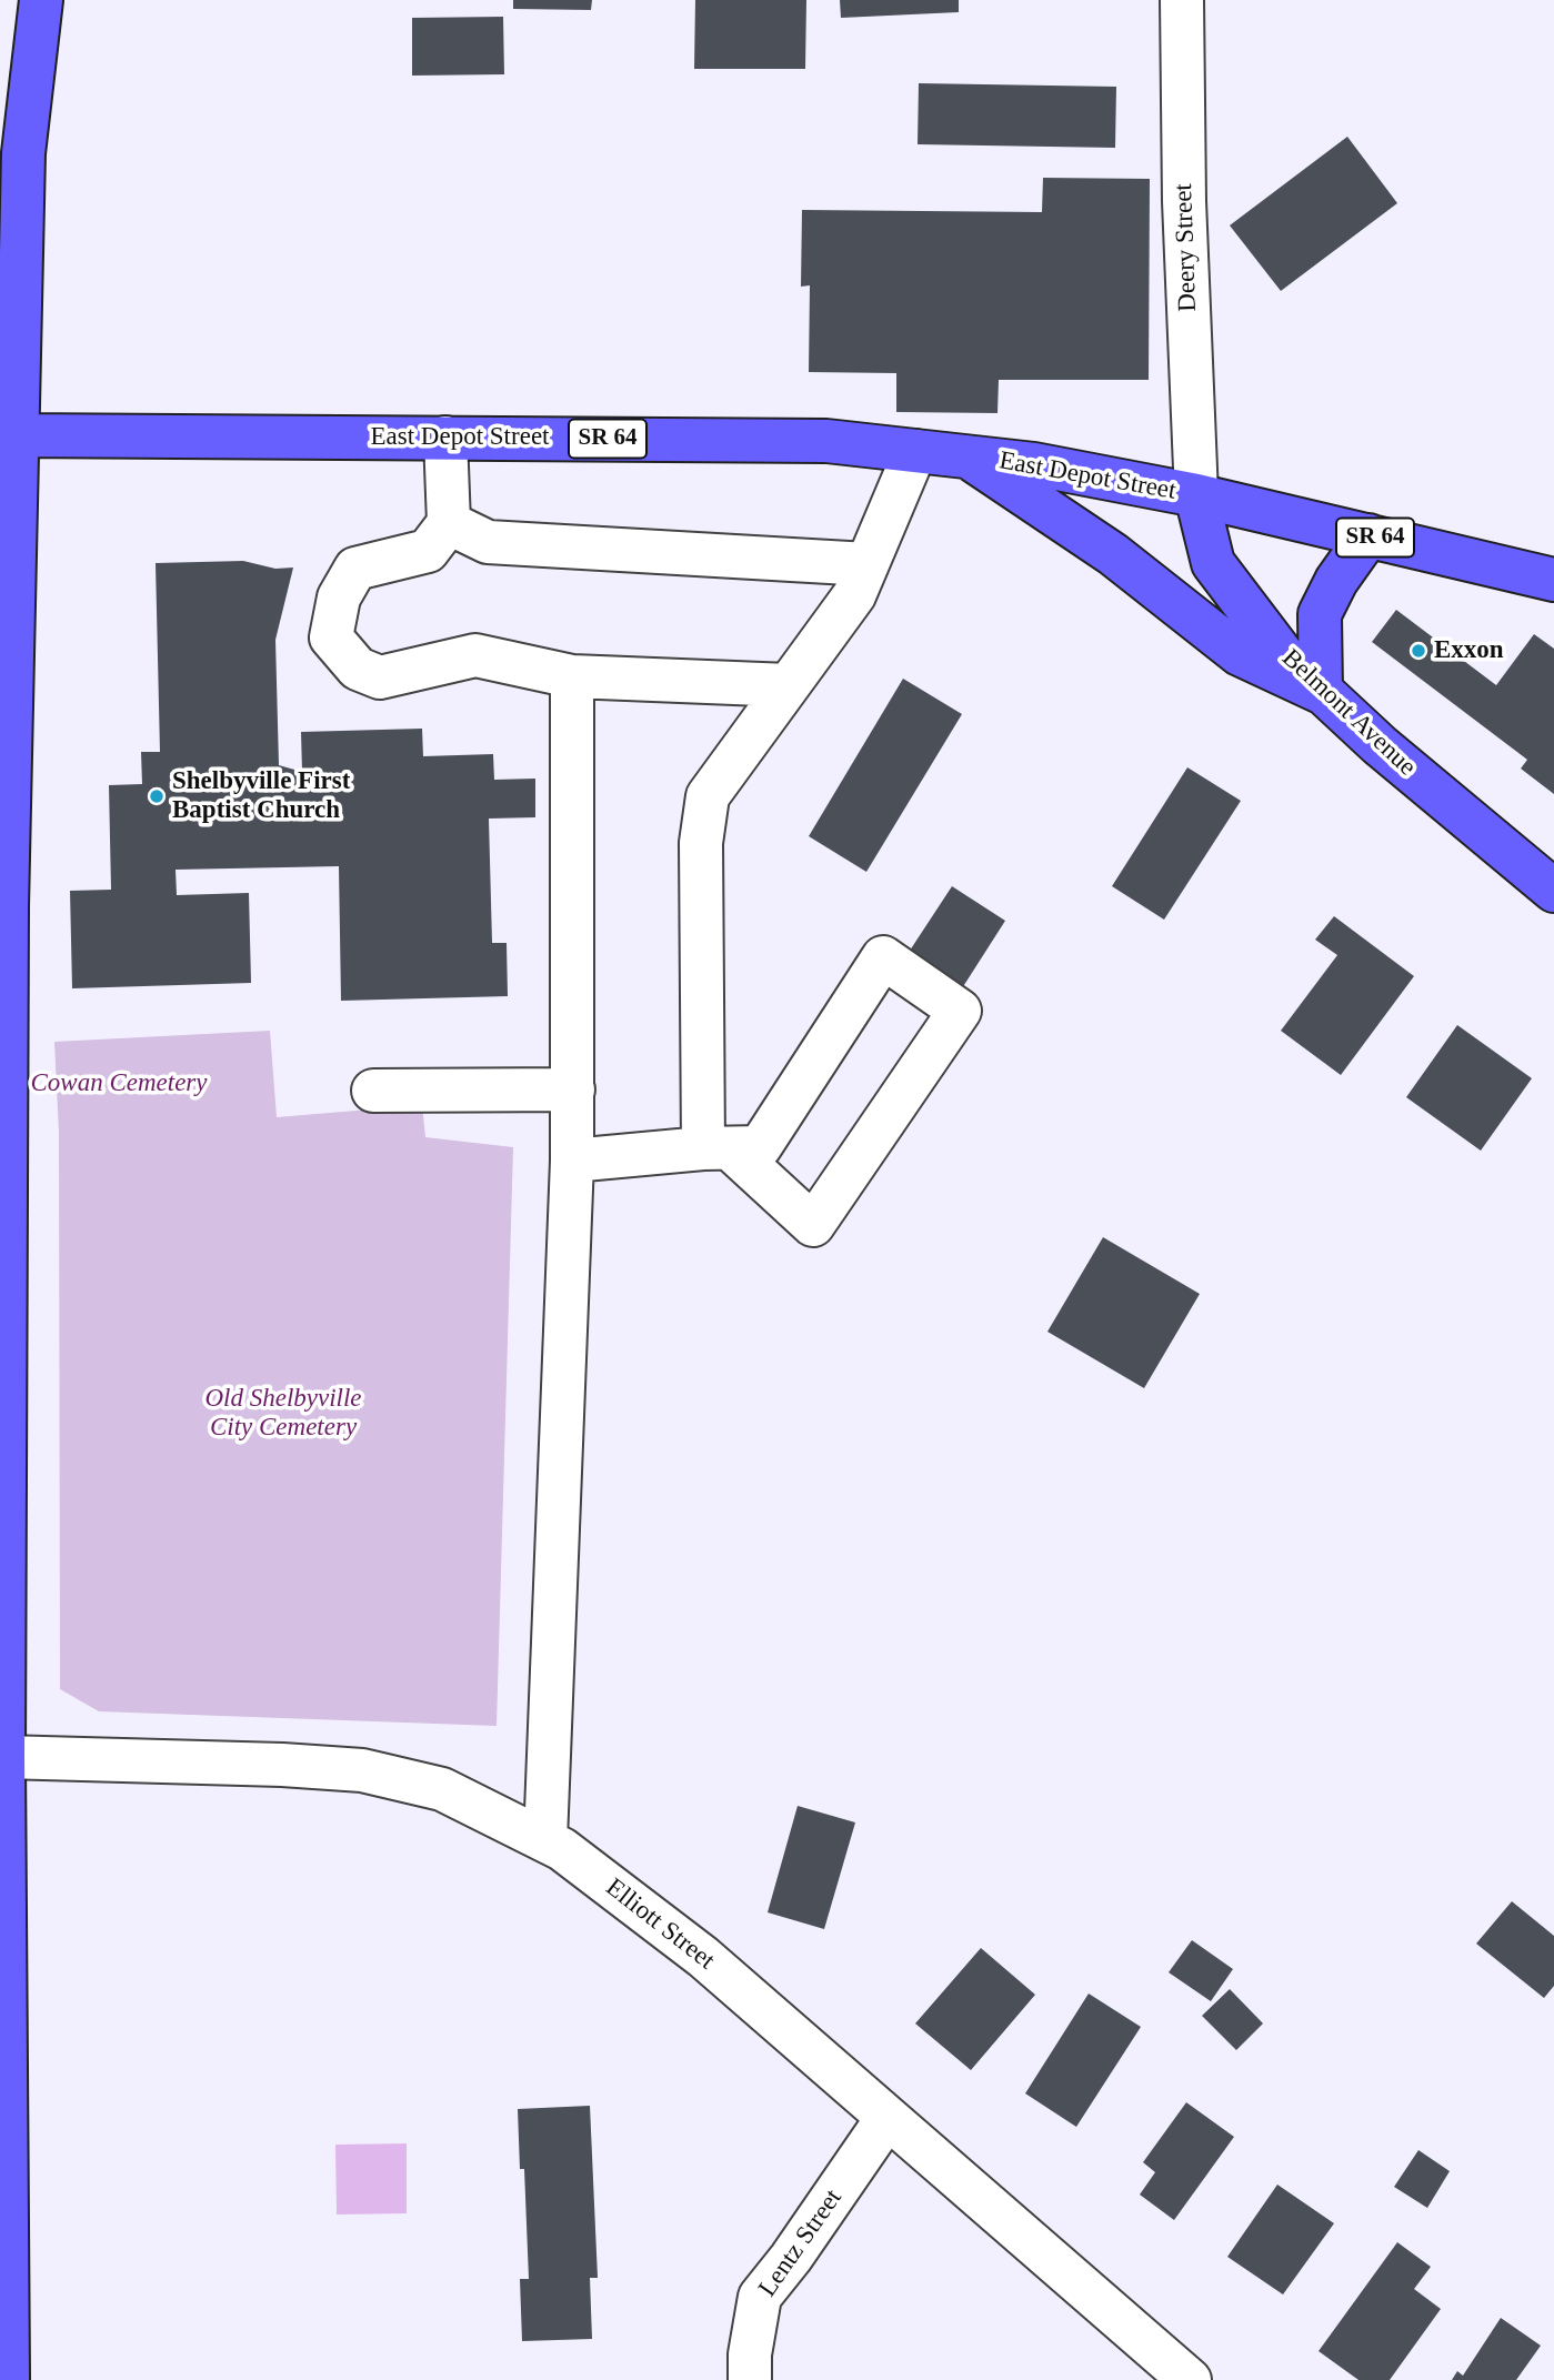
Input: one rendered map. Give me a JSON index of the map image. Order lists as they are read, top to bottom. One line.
{"streets":{"main road":["East Depot Street","SR 64","Belmont Avenue"],"street":["Deery Street","Elliott Street","Lentz Street"]},"crossings":[["Deery Street","East Depot Street"],["Deery Street","SR 64"],["Deery Street","Belmont Avenue"],["East Depot Street","SR 64"],["East Depot Street","Belmont Avenue"],["SR 64","Belmont Avenue"],["Elliott Street","Lentz Street"]],"parks":["Cowan Cemetery","Old Shelbyville City Cemetery"],"places":["Exxon","Shelbyville First Baptist Church"]}
